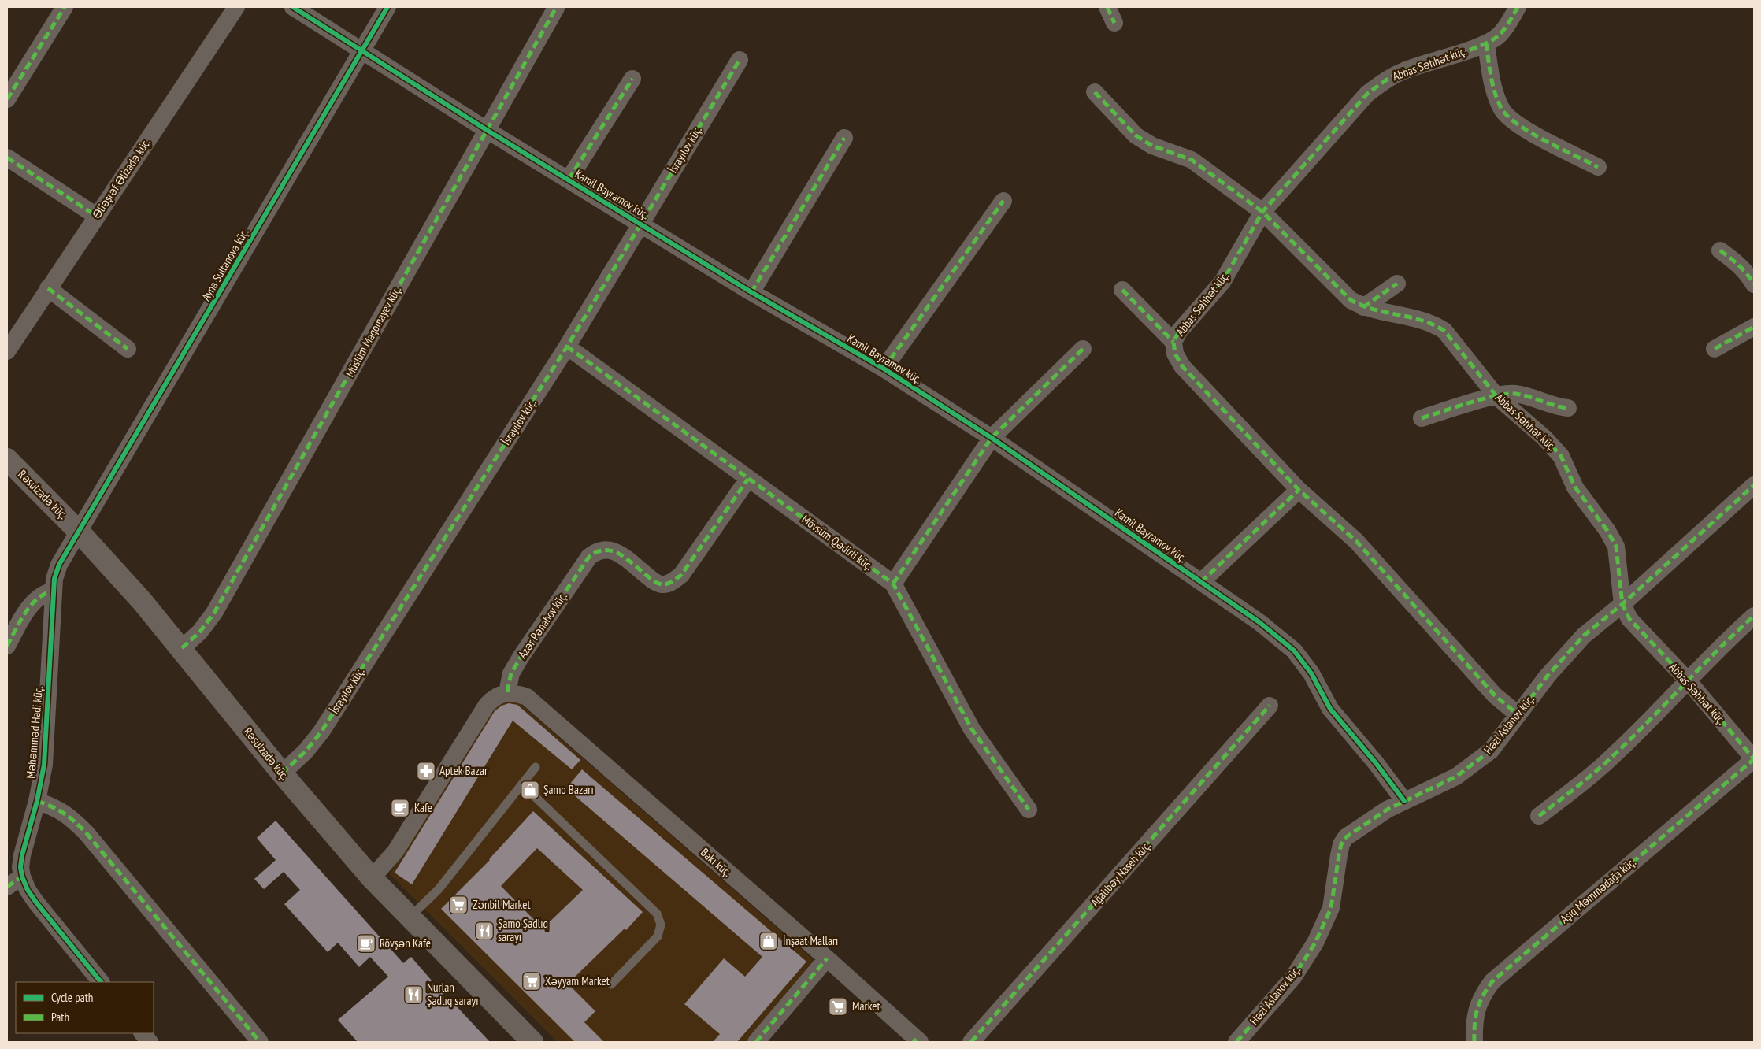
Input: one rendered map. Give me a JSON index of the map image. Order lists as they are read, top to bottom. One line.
{"streets":{"street":["Abbas Səhhət küç.","İsrayılov küç.","Əliəşrəf Əlizadə küç.","Kamil Bayramov küç.","Ayna Sultanova küç.","Müslüm Maqomayev küç.","Rəsulzadə küç.","Mövsüm Qədirli küç.","Azər Pənahov küç.","Həzi Aslanov küç.","Məhəmməd Hadi küç.","Bakı küç.","Ağalibəy Naseh küç.","Aşıq Məmmədağa küç."]},"crossings":[["Abbas Səhhət küç.","Həzi Aslanov küç."],["Abbas Səhhət küç.","Aşıq Məmmədağa küç."],["İsrayılov küç.","Kamil Bayramov küç."],["İsrayılov küç.","Rəsulzadə küç."],["İsrayılov küç.","Mövsüm Qədirli küç."],["Kamil Bayramov küç.","Ayna Sultanova küç."],["Kamil Bayramov küç.","Müslüm Maqomayev küç."],["Kamil Bayramov küç.","Həzi Aslanov küç."],["Ayna Sultanova küç.","Rəsulzadə küç."],["Ayna Sultanova küç.","Məhəmməd Hadi küç."],["Müslüm Maqomayev küç.","Rəsulzadə küç."],["Rəsulzadə küç.","Məhəmməd Hadi küç."],["Mövsüm Qədirli küç.","Azər Pənahov küç."],["Azər Pənahov küç.","Bakı küç."]],"places":{"pharmacy":["Aptek Bazar"],"shop":["Şamo Bazarı","İnşaat Malları"],"cafe":["Kafe","Rövşən Kafe"],"supermarket":["Zənbil Market","Xəyyam Market","Market"],"restaurant":["Şamo Şadlıq sarayı","Nurlan Şadlıq sarayı"]},"legend":["Cycle path","Path"]}
